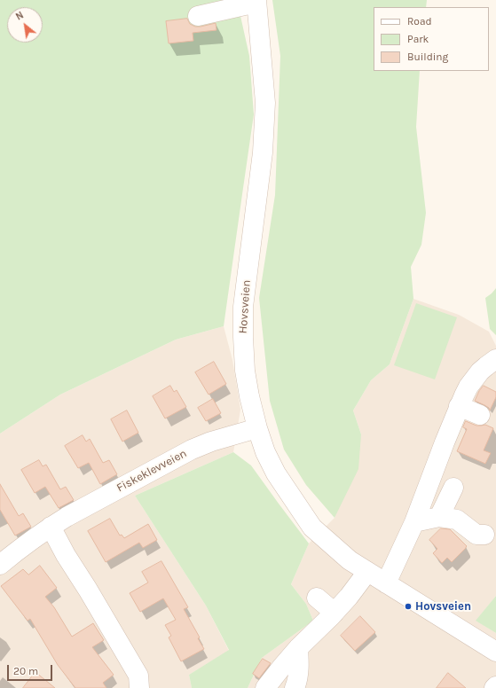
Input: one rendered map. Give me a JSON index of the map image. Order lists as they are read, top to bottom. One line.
{"streets":{"street":["Hovsveien","Fiskeklevveien"]},"crossings":[["Hovsveien","Fiskeklevveien"]],"places":["Hovsveien"],"legend":["Road","Park","Building"],"scale_bar":"20 m","north":"top left"}
